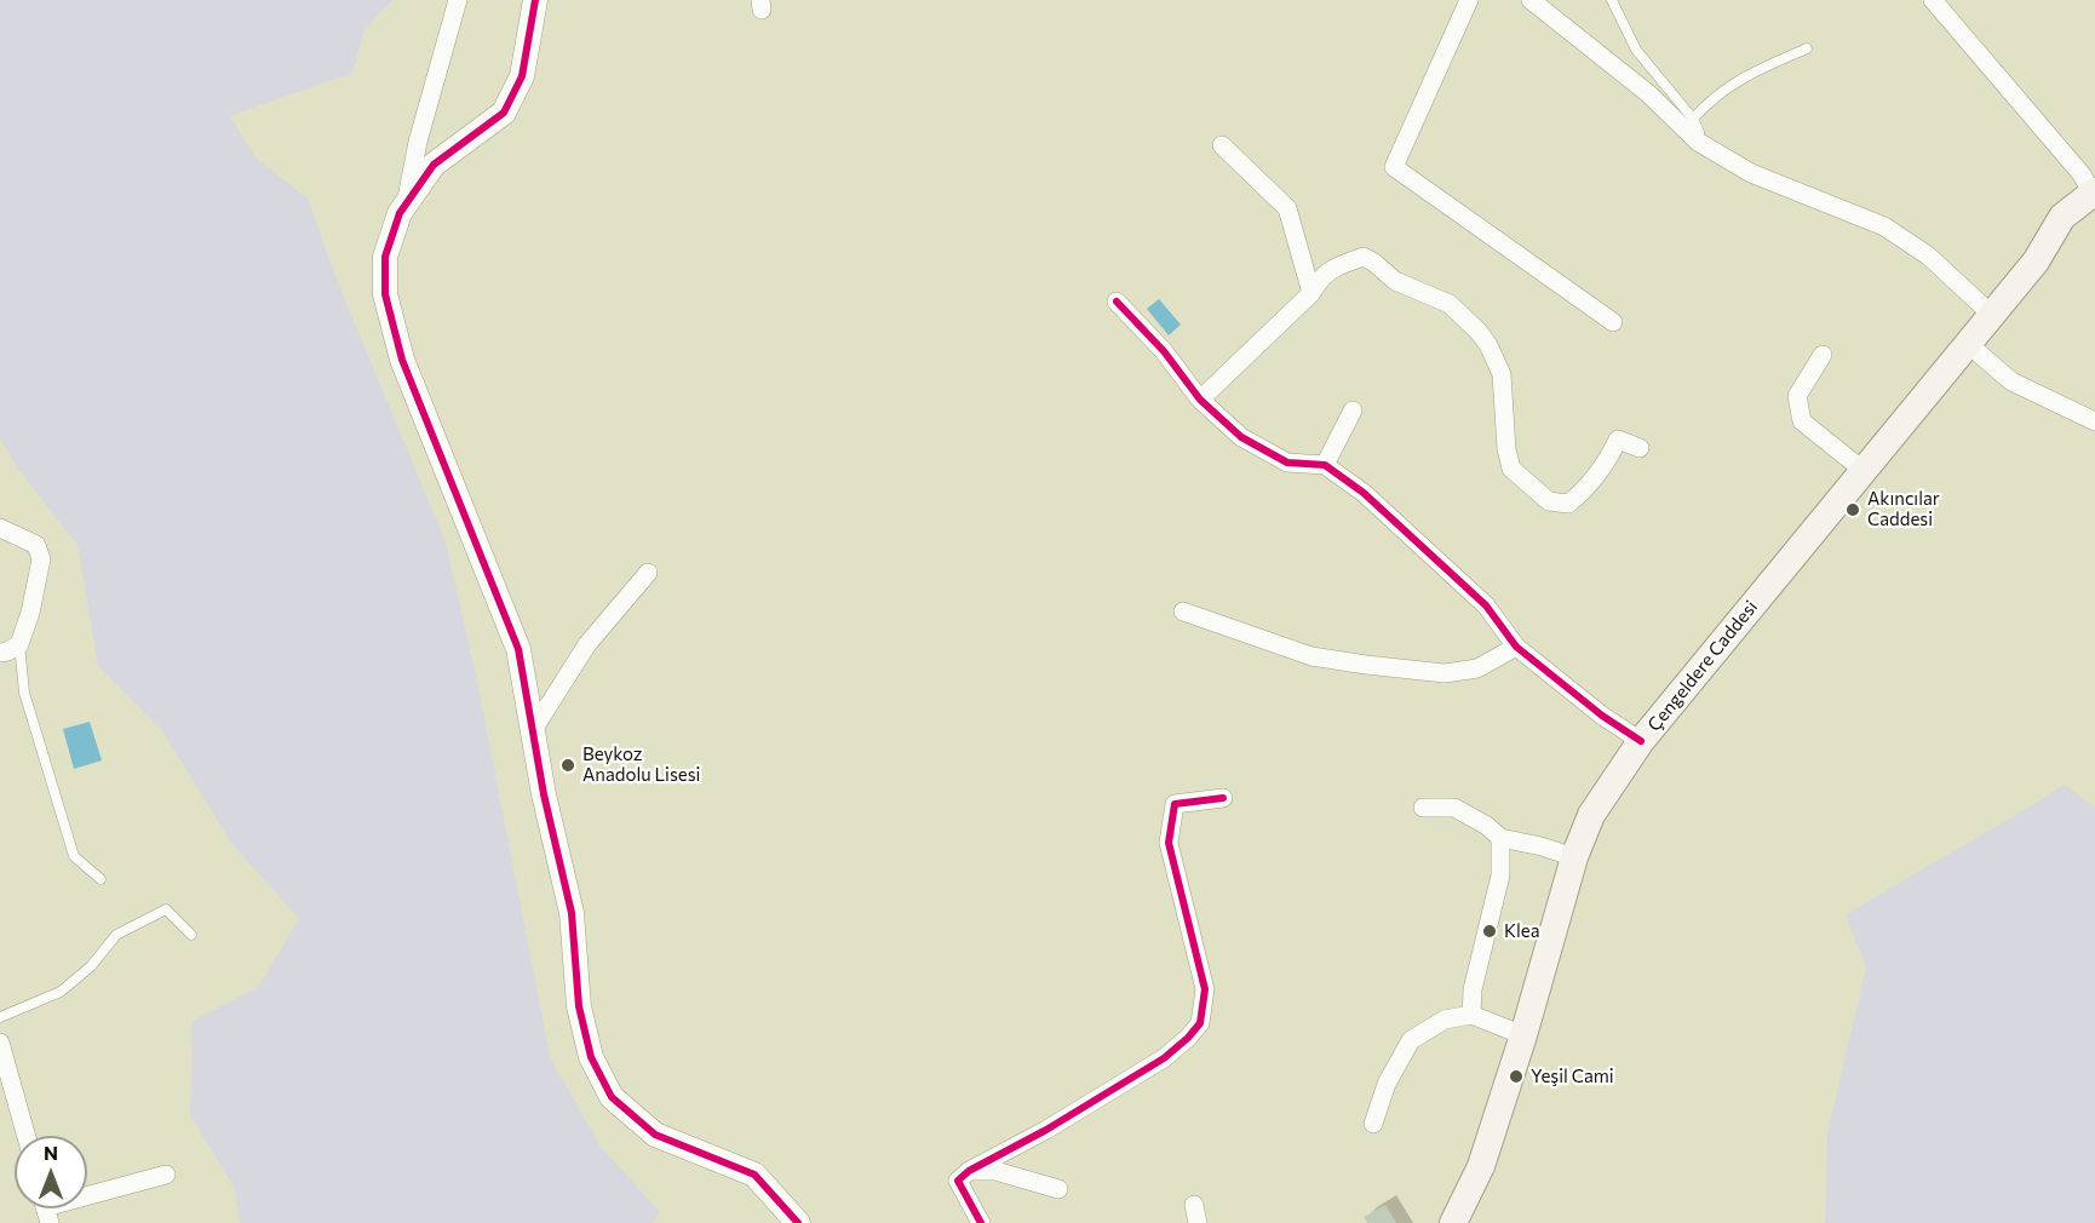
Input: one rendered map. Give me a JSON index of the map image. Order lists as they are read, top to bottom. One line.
{"streets":{"main road":["Çengeldere Caddesi"]},"places":["Akıncılar Caddesi","Beykoz Anadolu Lisesi","Klea","Yeşil Cami"],"north":"top"}
